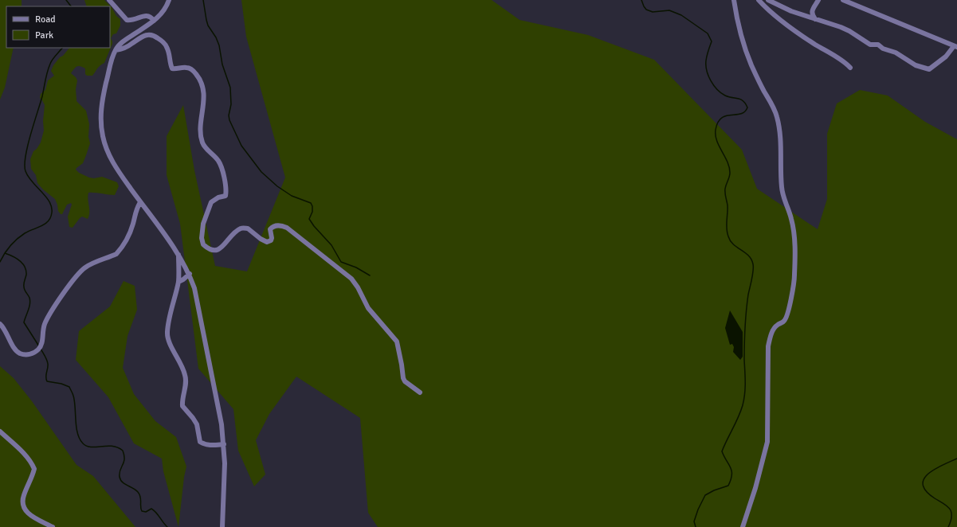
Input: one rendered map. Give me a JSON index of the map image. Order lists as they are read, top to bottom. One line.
{"legend":["Road","Park"]}
